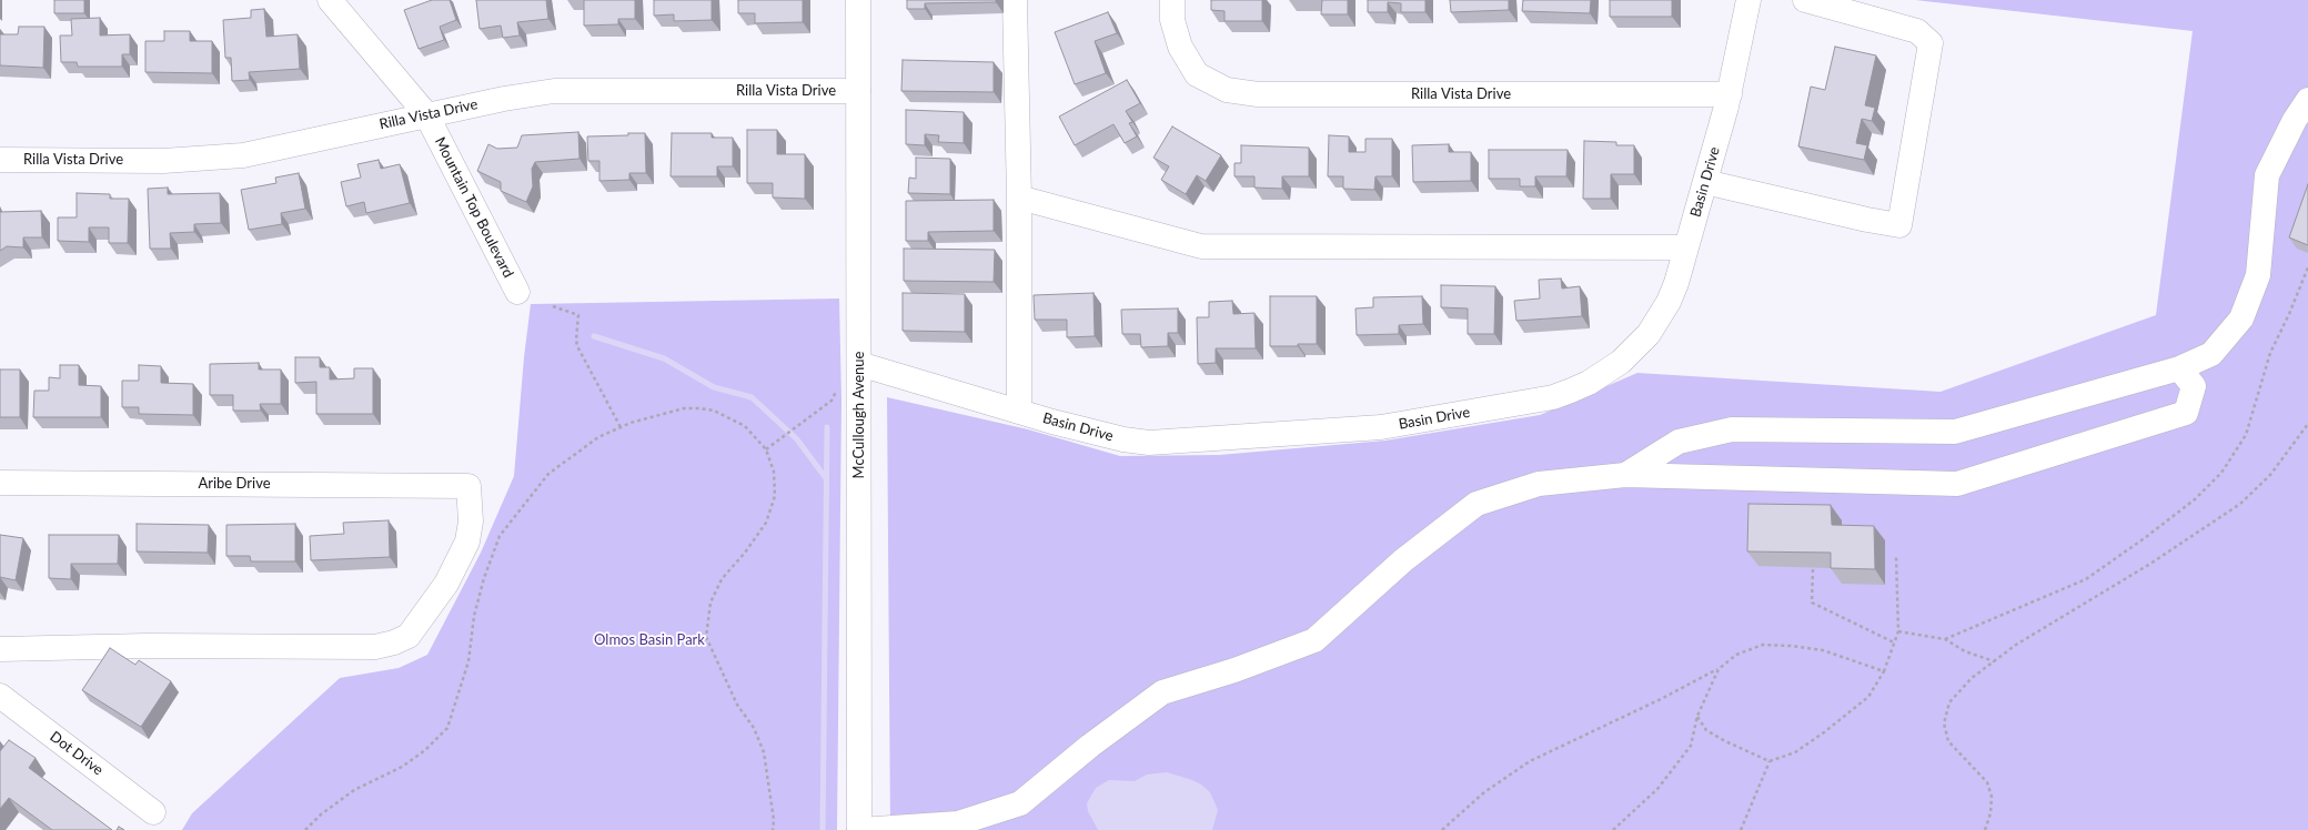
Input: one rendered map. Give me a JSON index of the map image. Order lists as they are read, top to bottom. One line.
{"streets":{"street":["Rilla Vista Drive","Basin Drive","Mountain Top Boulevard","McCullough Avenue","Aribe Drive","Dot Drive"]},"crossings":[["Rilla Vista Drive","Basin Drive"],["Rilla Vista Drive","Mountain Top Boulevard"],["Rilla Vista Drive","McCullough Avenue"],["Basin Drive","McCullough Avenue"]],"parks":["Olmos Basin Park"]}
